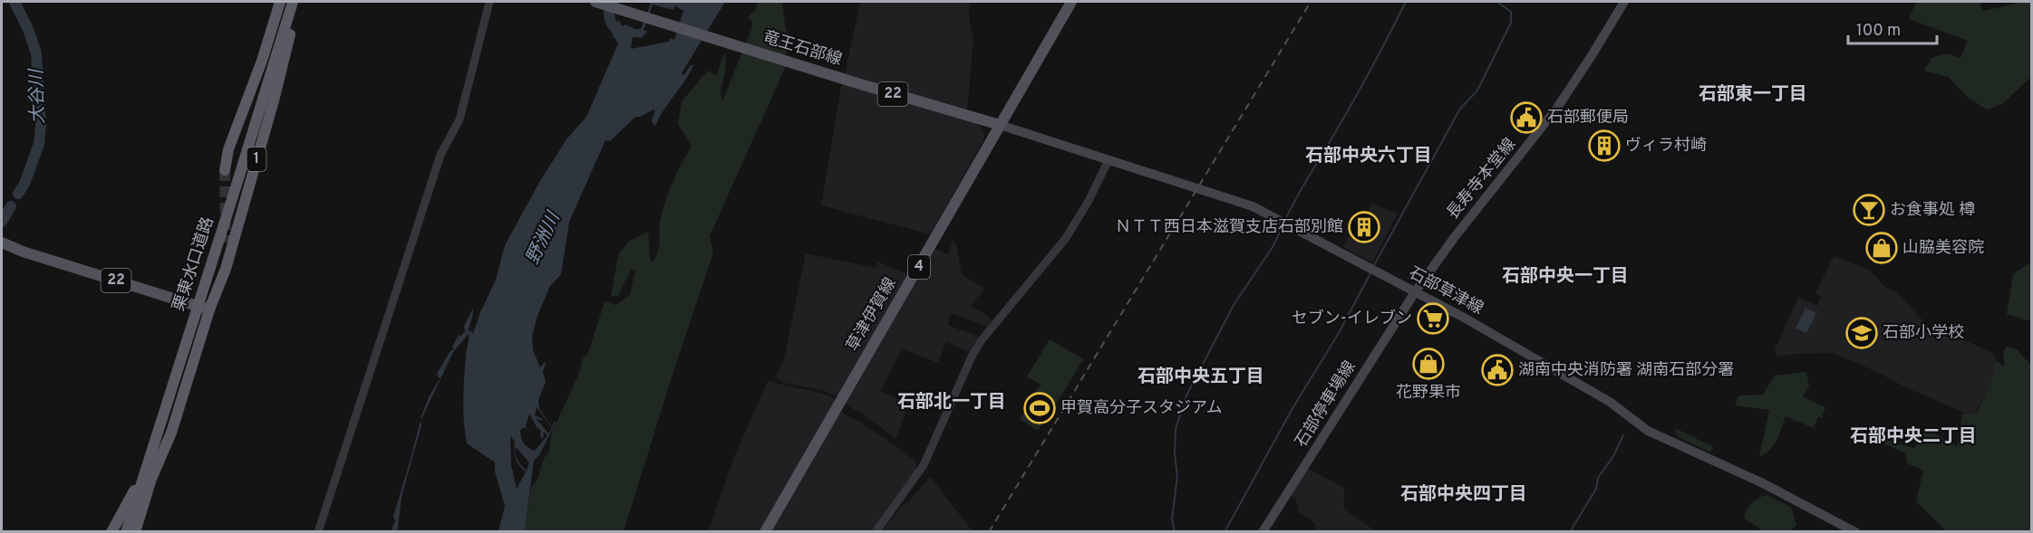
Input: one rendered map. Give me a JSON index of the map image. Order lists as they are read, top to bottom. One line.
{"streets":{"highway":["1","栗東水口道路"],"main road":["竜王石部線","22","長寿寺本堂線","4","石部草津線","草津伊賀線","石部停車場線"]},"crossings":[["竜王石部線","石部草津線"],["竜王石部線","草津伊賀線"],["22","栗東水口道路"],["1","栗東水口道路"],["長寿寺本堂線","石部草津線"],["長寿寺本堂線","石部停車場線"],["石部草津線","草津伊賀線"],["石部草津線","石部停車場線"]],"districts":["石部東一丁目","石部中央六丁目","石部中央一丁目","石部中央五丁目","石部北一丁目","石部中央二丁目","石部中央四丁目"],"water":["大谷川","野洲川"],"places":{"public building":["石部郵便局","湖南中央消防署 湖南石部分署"],"building":["ヴィラ村崎","ＮＴＴ西日本滋賀支店石部別館"],"bar":["お食事処 樽"],"shop":["山脇美容院","花野果市"],"supermarket":["セブン-イレブン"],"school or university":["石部小学校"],"sports":["甲賀高分子スタジアム"]},"scale_bar":"100 m"}
